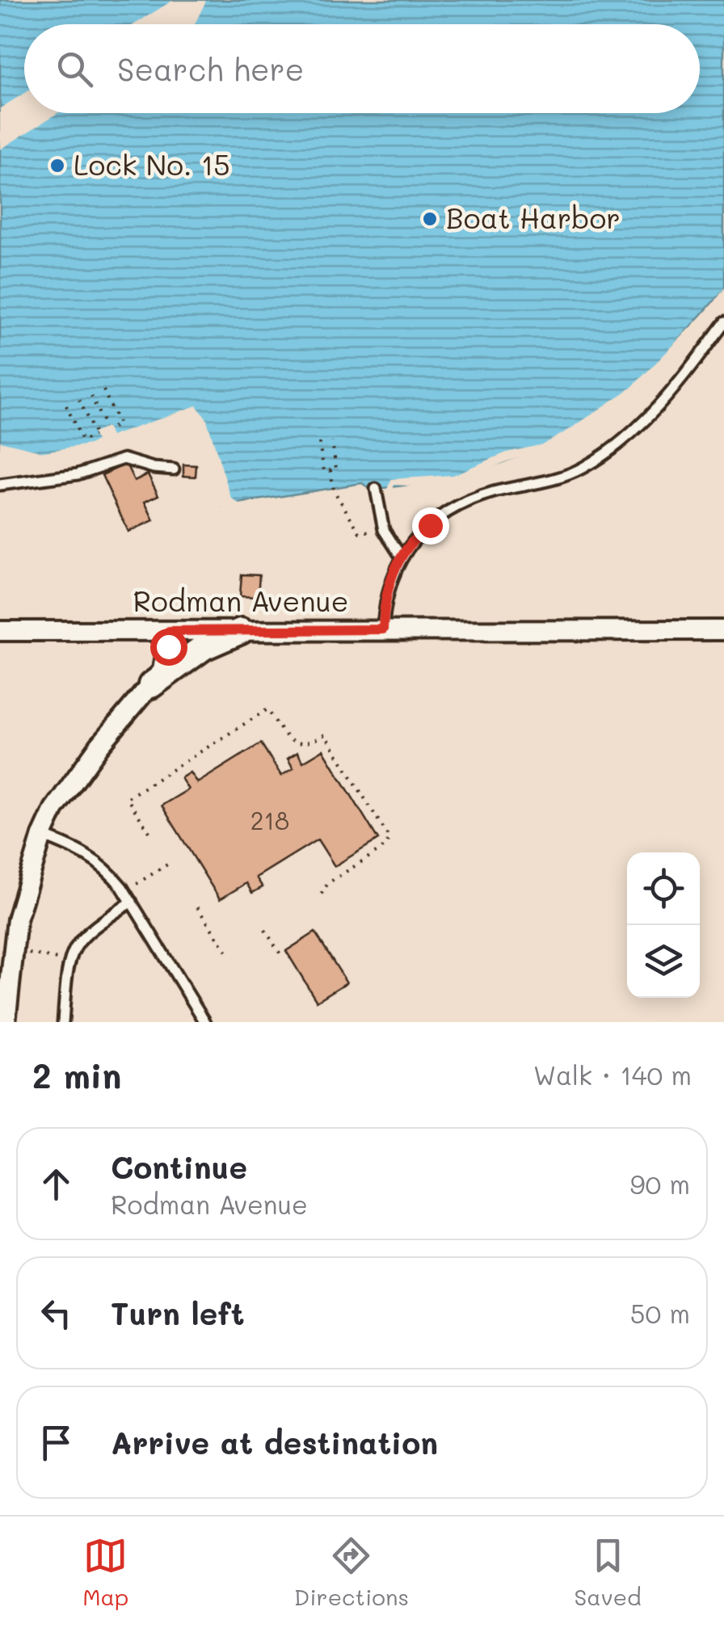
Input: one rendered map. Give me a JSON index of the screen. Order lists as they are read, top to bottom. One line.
{"streets":{"street":["Rodman Avenue"]},"places":["Lock No. 15","Boat Harbor"],"house_numbers":["218"],"page":{"search":"Search here","heading":["2 min","Walk · 140 m"],"list":[["Continue","Rodman Avenue","90 m"],["Turn left","50 m"],"Arrive at destination"],"nav":["Map","Directions","Saved"]}}
